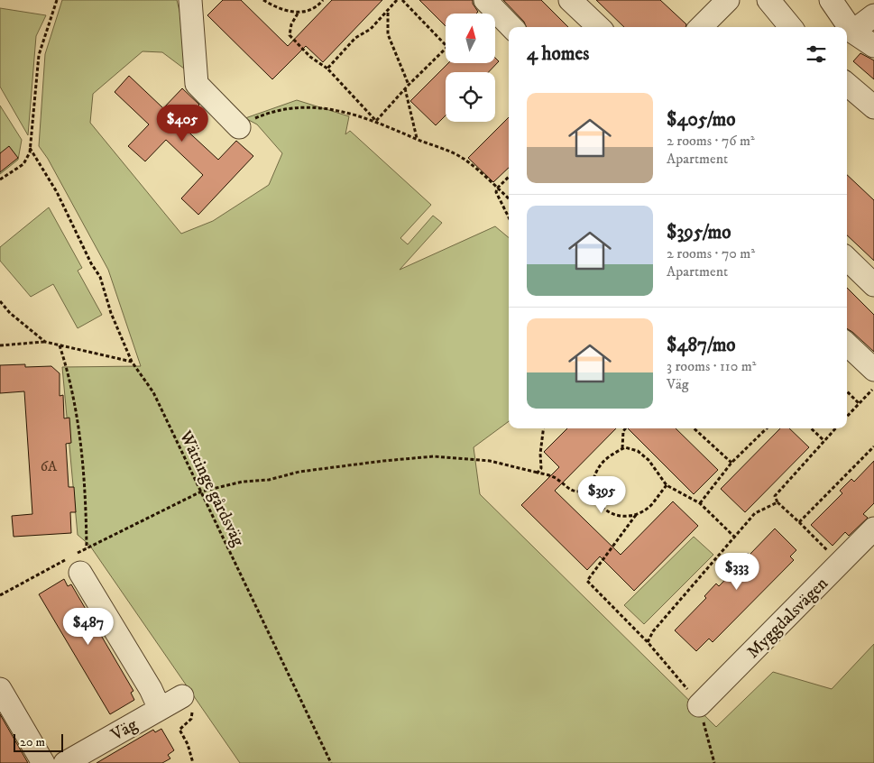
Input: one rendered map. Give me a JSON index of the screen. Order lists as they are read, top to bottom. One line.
{"streets":{"street":["Myggdalsvägen","Väg"],"path":["Wättinge gårdsväg"]},"house_numbers":["6A"],"scale_bar":"20 m","north":"top","page":{"heading":"4 homes","list":[{"name":"$405/mo","note":"2 rooms · 76 m² · Apartment"},{"name":"$395/mo","note":"2 rooms · 70 m² · Apartment"},{"name":"$487/mo","note":"3 rooms · 110 m² · Väg"}],"price":["$405","$395","$333","$487"],"scale":"20 m"}}
